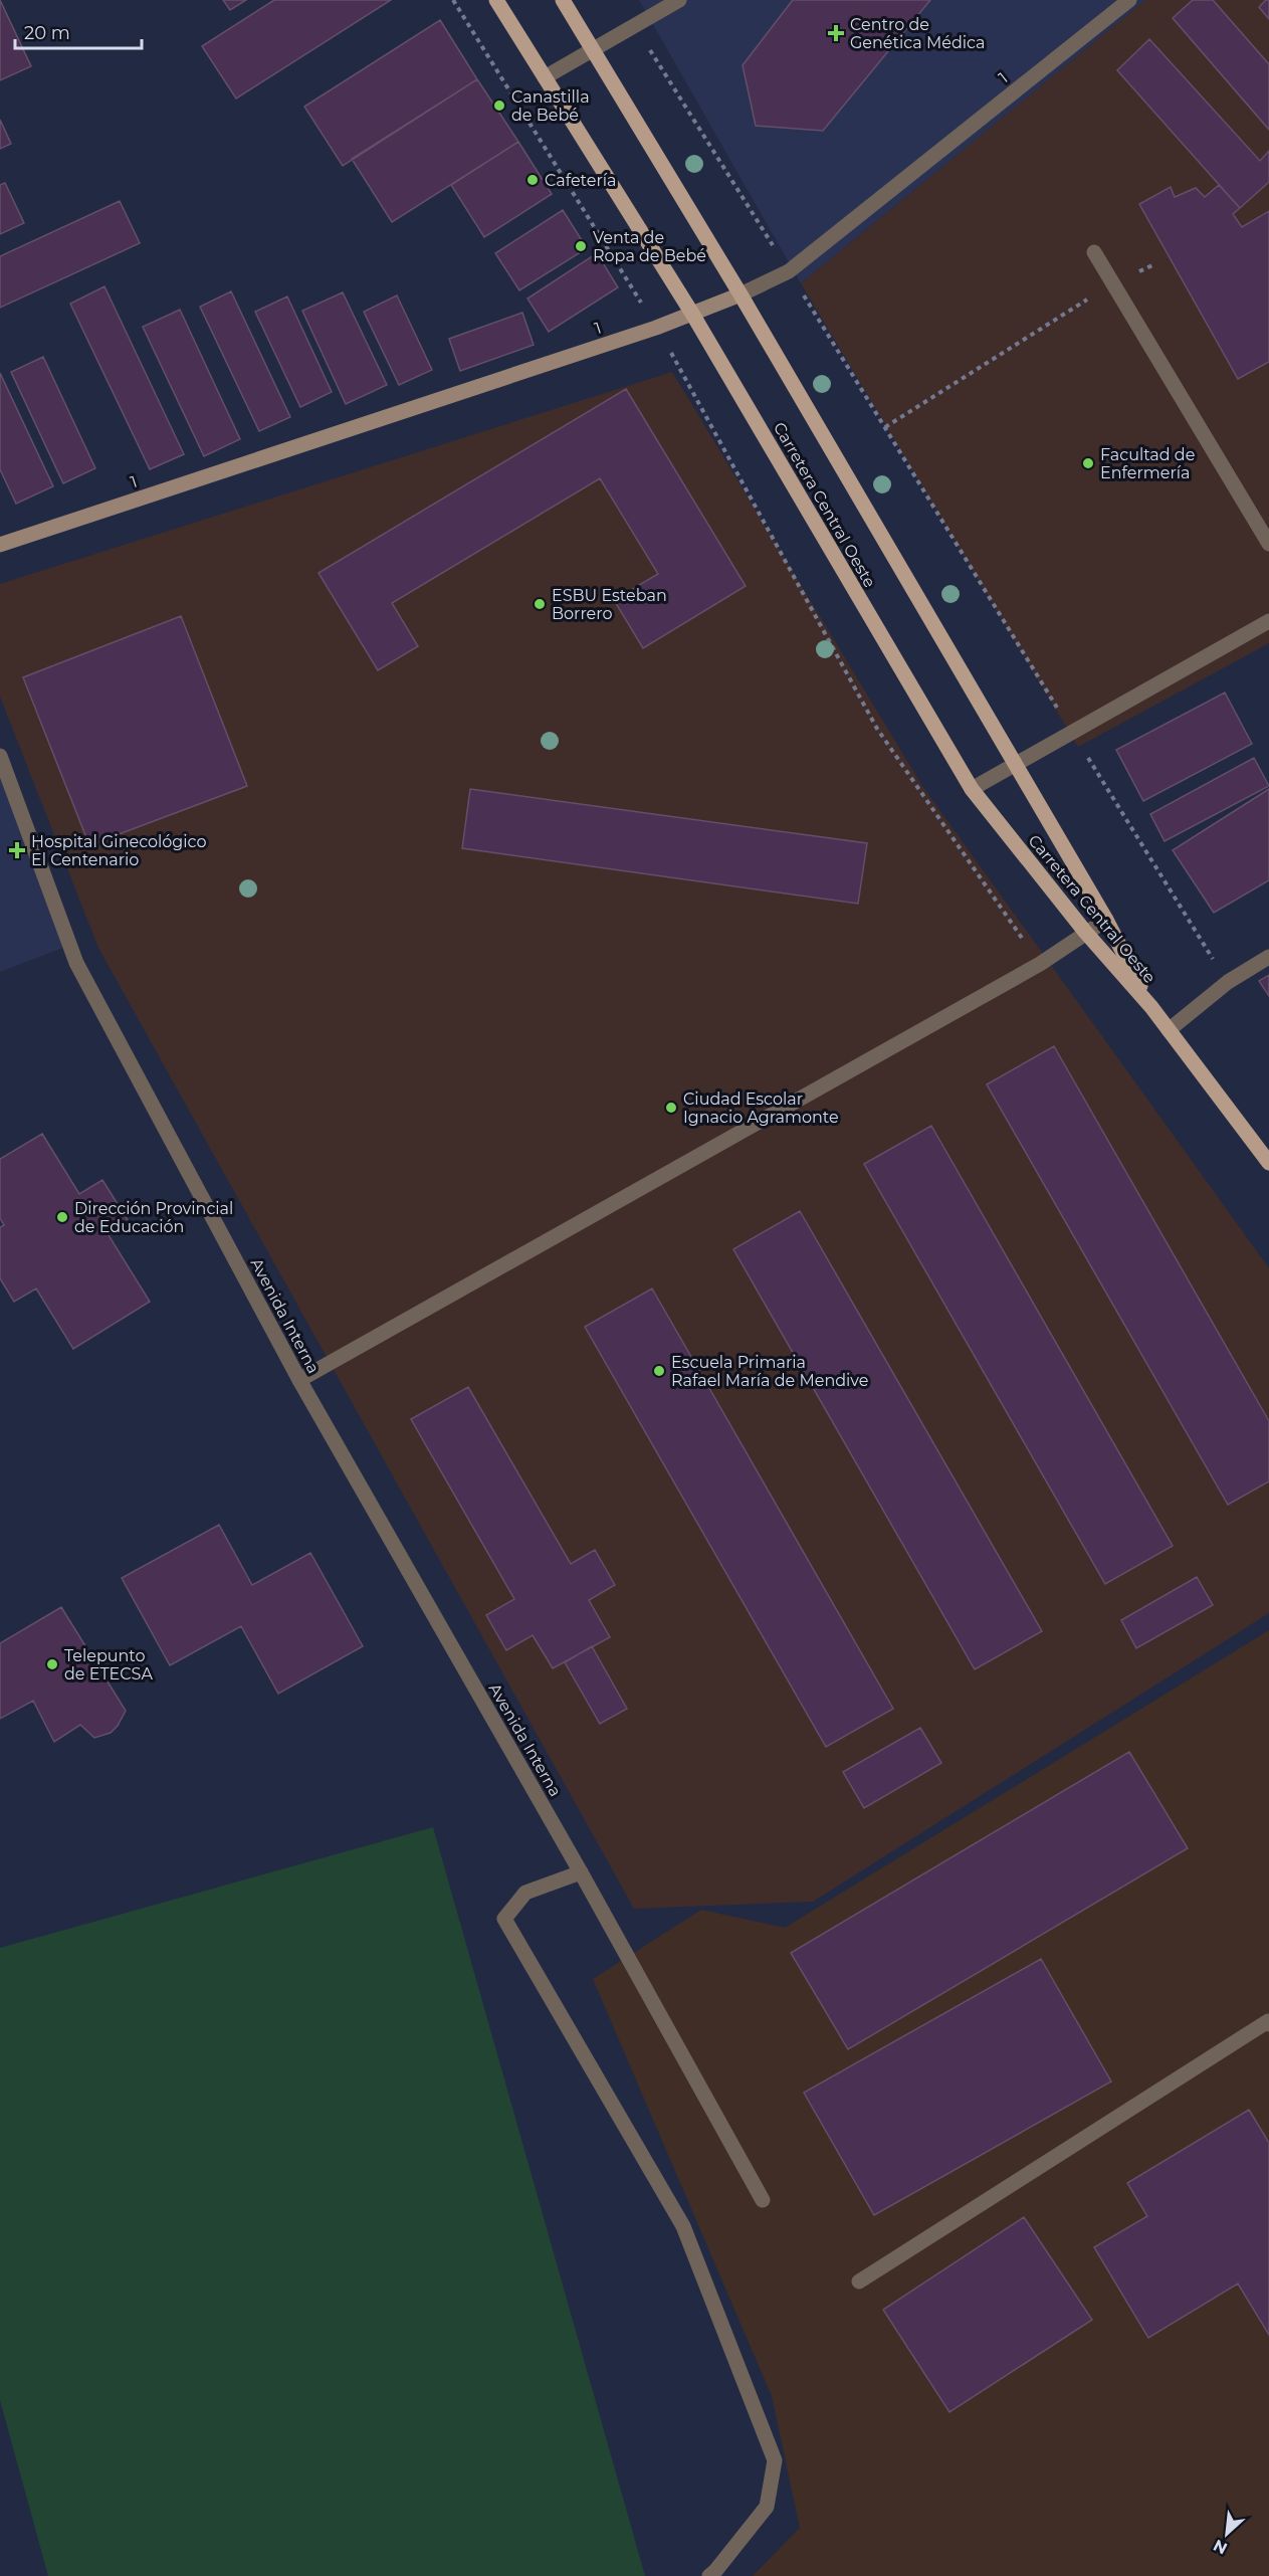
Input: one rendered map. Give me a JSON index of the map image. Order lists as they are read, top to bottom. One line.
{"streets":{"main road":["Carretera Central Oeste"],"street":["1","Avenida Interna"]},"crossings":[["1","Carretera Central Oeste"]],"places":{"health":["Centro de Genética Médica","Hospital Ginecológico El Centenario"],"other":["Canastilla de Bebé","Cafetería","Venta de Ropa de Bebé","Facultad de Enfermería","ESBU Esteban Borrero","Ciudad Escolar Ignacio Agramonte","Dirección Provincial de Educación","Escuela Primaria Rafael María de Mendive","Telepunto de ETECSA"]},"scale_bar":"20 m","north":"bottom left"}
